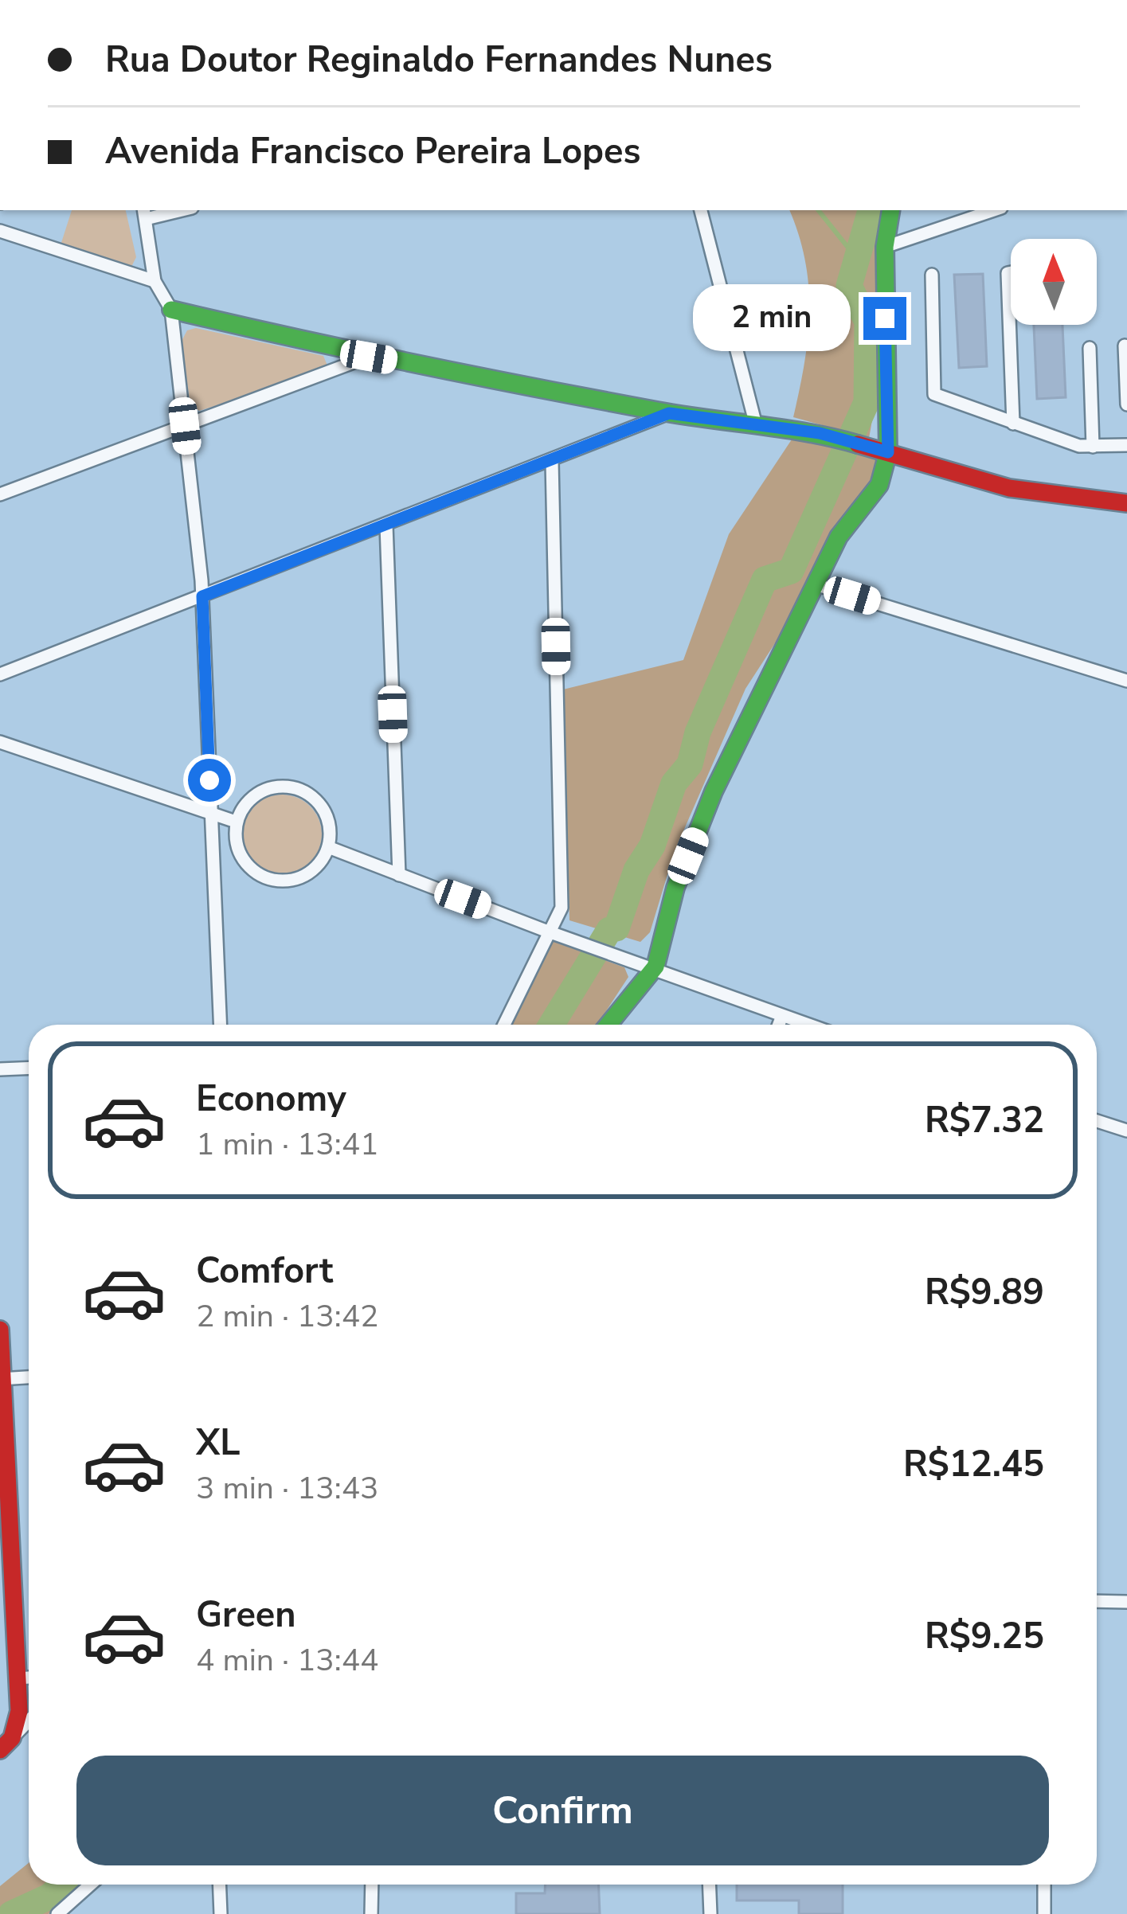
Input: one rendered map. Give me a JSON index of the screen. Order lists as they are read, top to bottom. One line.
{"north":"top","page":{"banner":["Rua Doutor Reginaldo Fernandes Nunes","Avenida Francisco Pereira Lopes"],"bubble":"2 min","list":[{"name":"Economy","note":"1 min · 13:41","value":"R$7.32"},{"name":"Comfort","note":"2 min · 13:42","value":"R$9.89"},{"name":"XL","note":"3 min · 13:43","value":"R$12.45"},{"name":"Green","note":"4 min · 13:44","value":"R$9.25"}],"buttons":"Confirm"}}
